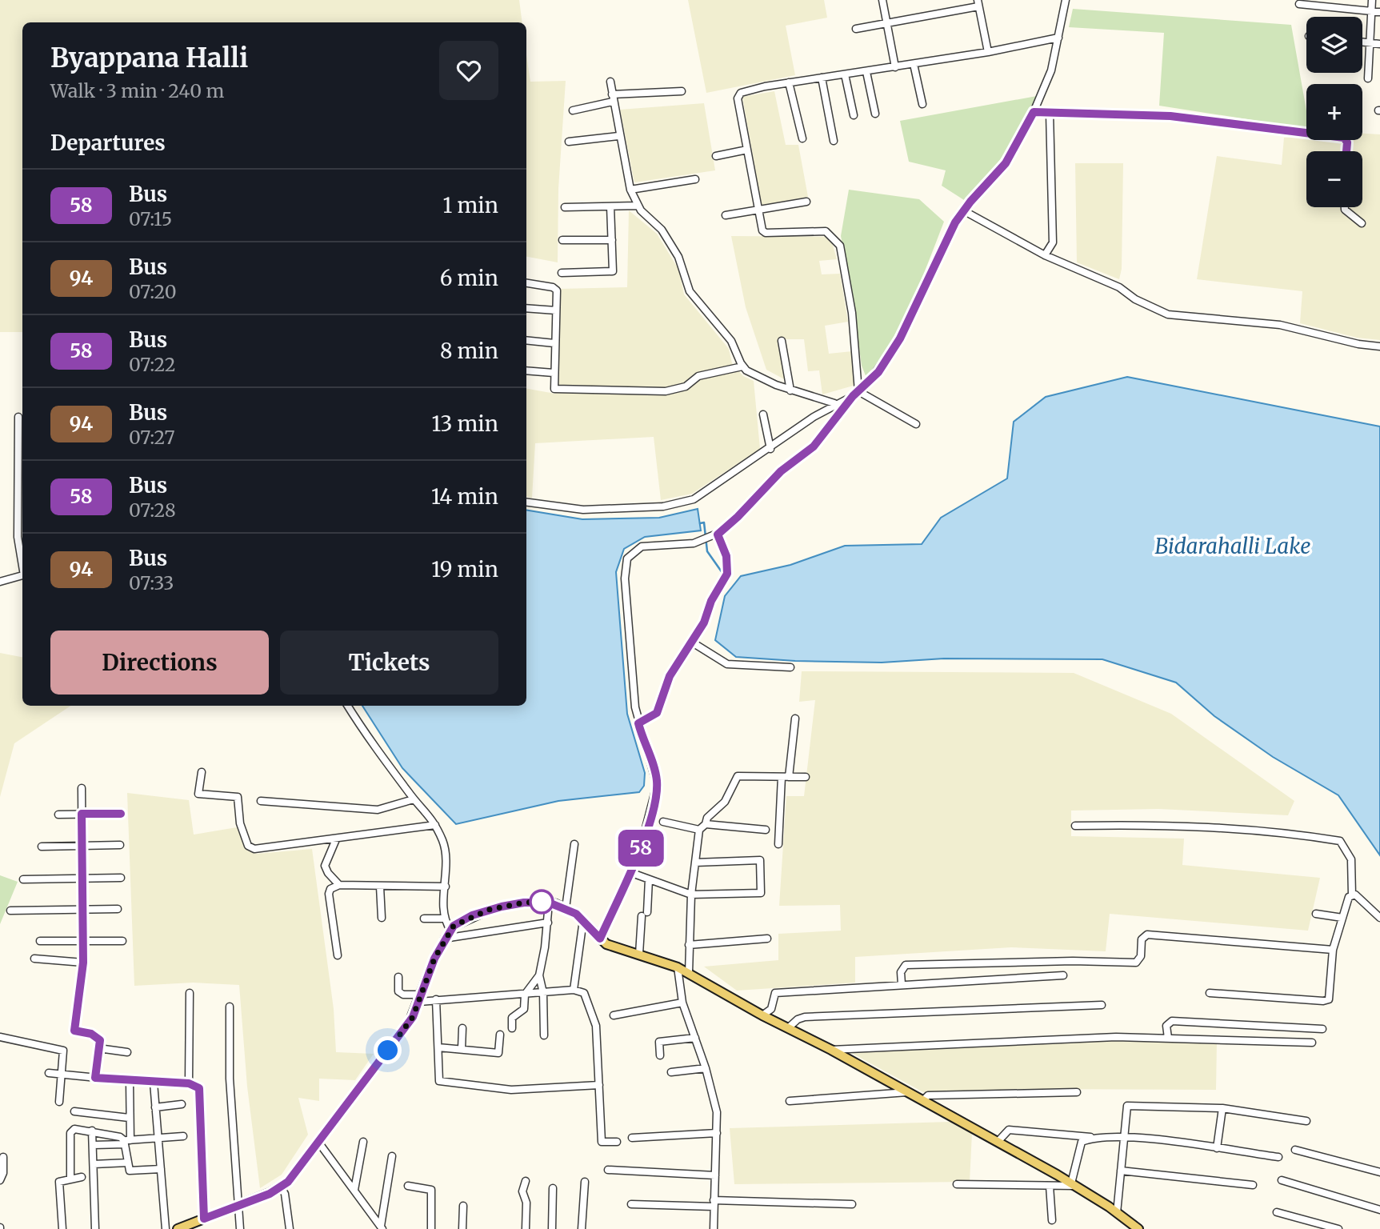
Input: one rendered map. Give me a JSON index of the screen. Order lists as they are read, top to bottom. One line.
{"water":["Bidarahalli Lake"],"lines":["bus line 58"],"page":{"on_map":"58","map_buttons":["+","−"],"heading":[["Byappana Halli","Walk · 3 min · 240 m"],"Departures"],"list":[{"mark":"58","name":"Bus","note":"07:15","value":"1 min"},{"mark":"94","name":"Bus","note":"07:20","value":"6 min"},{"mark":"58","name":"Bus","note":"07:22","value":"8 min"},{"mark":"94","name":"Bus","note":"07:27","value":"13 min"},{"mark":"58","name":"Bus","note":"07:28","value":"14 min"},{"mark":"94","name":"Bus","note":"07:33","value":"19 min"}],"buttons":["Directions","Tickets"]}}
